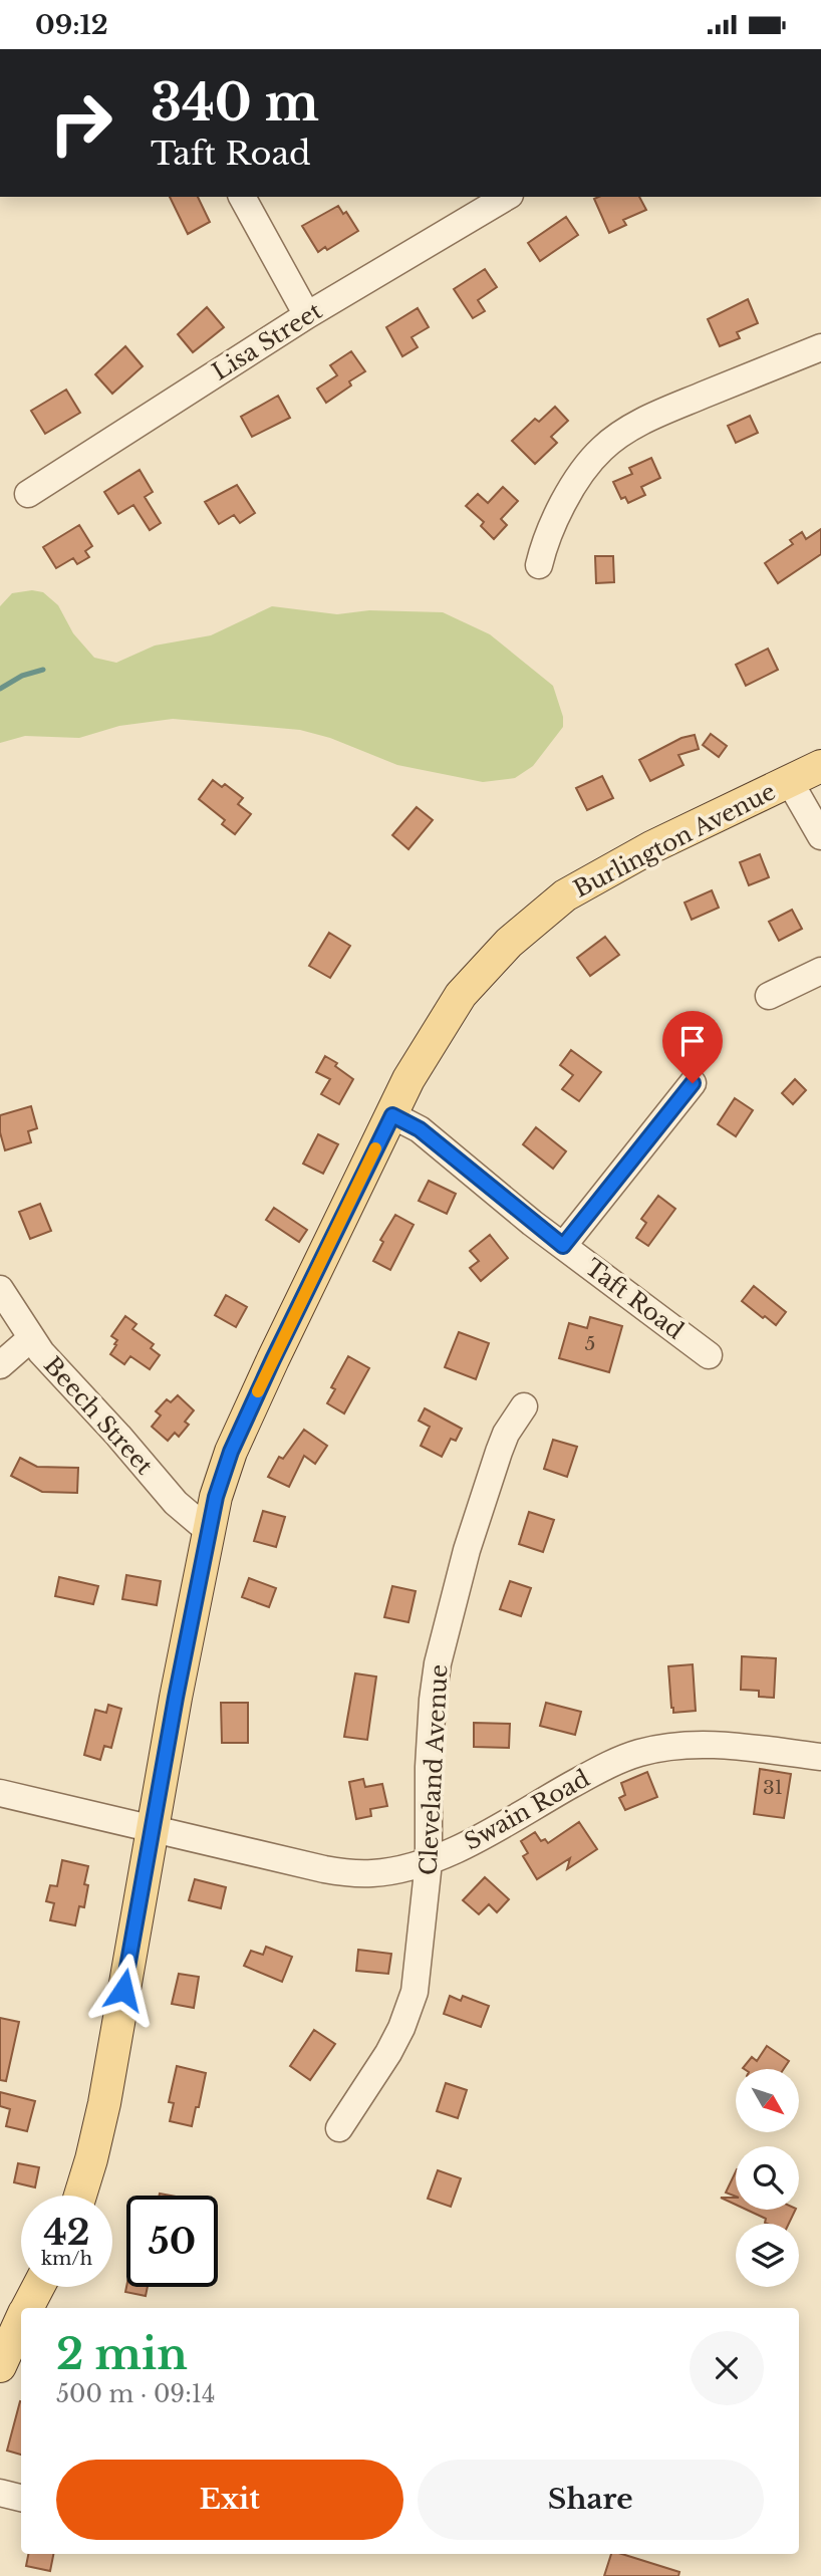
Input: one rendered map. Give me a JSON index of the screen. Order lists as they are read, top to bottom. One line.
{"streets":{"main road":["Burlington Avenue"],"street":["Lisa Street","Taft Road","Beech Street","Cleveland Avenue","Swain Road"]},"crossings":[["Burlington Avenue","Taft Road"],["Burlington Avenue","Beech Street"],["Burlington Avenue","Swain Road"],["Cleveland Avenue","Swain Road"]],"house_numbers":["5","31"],"north":"bottom right","page":{"status":"09:12","turn":["340 m","Taft Road"],"speed":"42 km/h","limit":"50","heading":["2 min","500 m · 09:14"],"buttons":["Exit","Share"]}}
